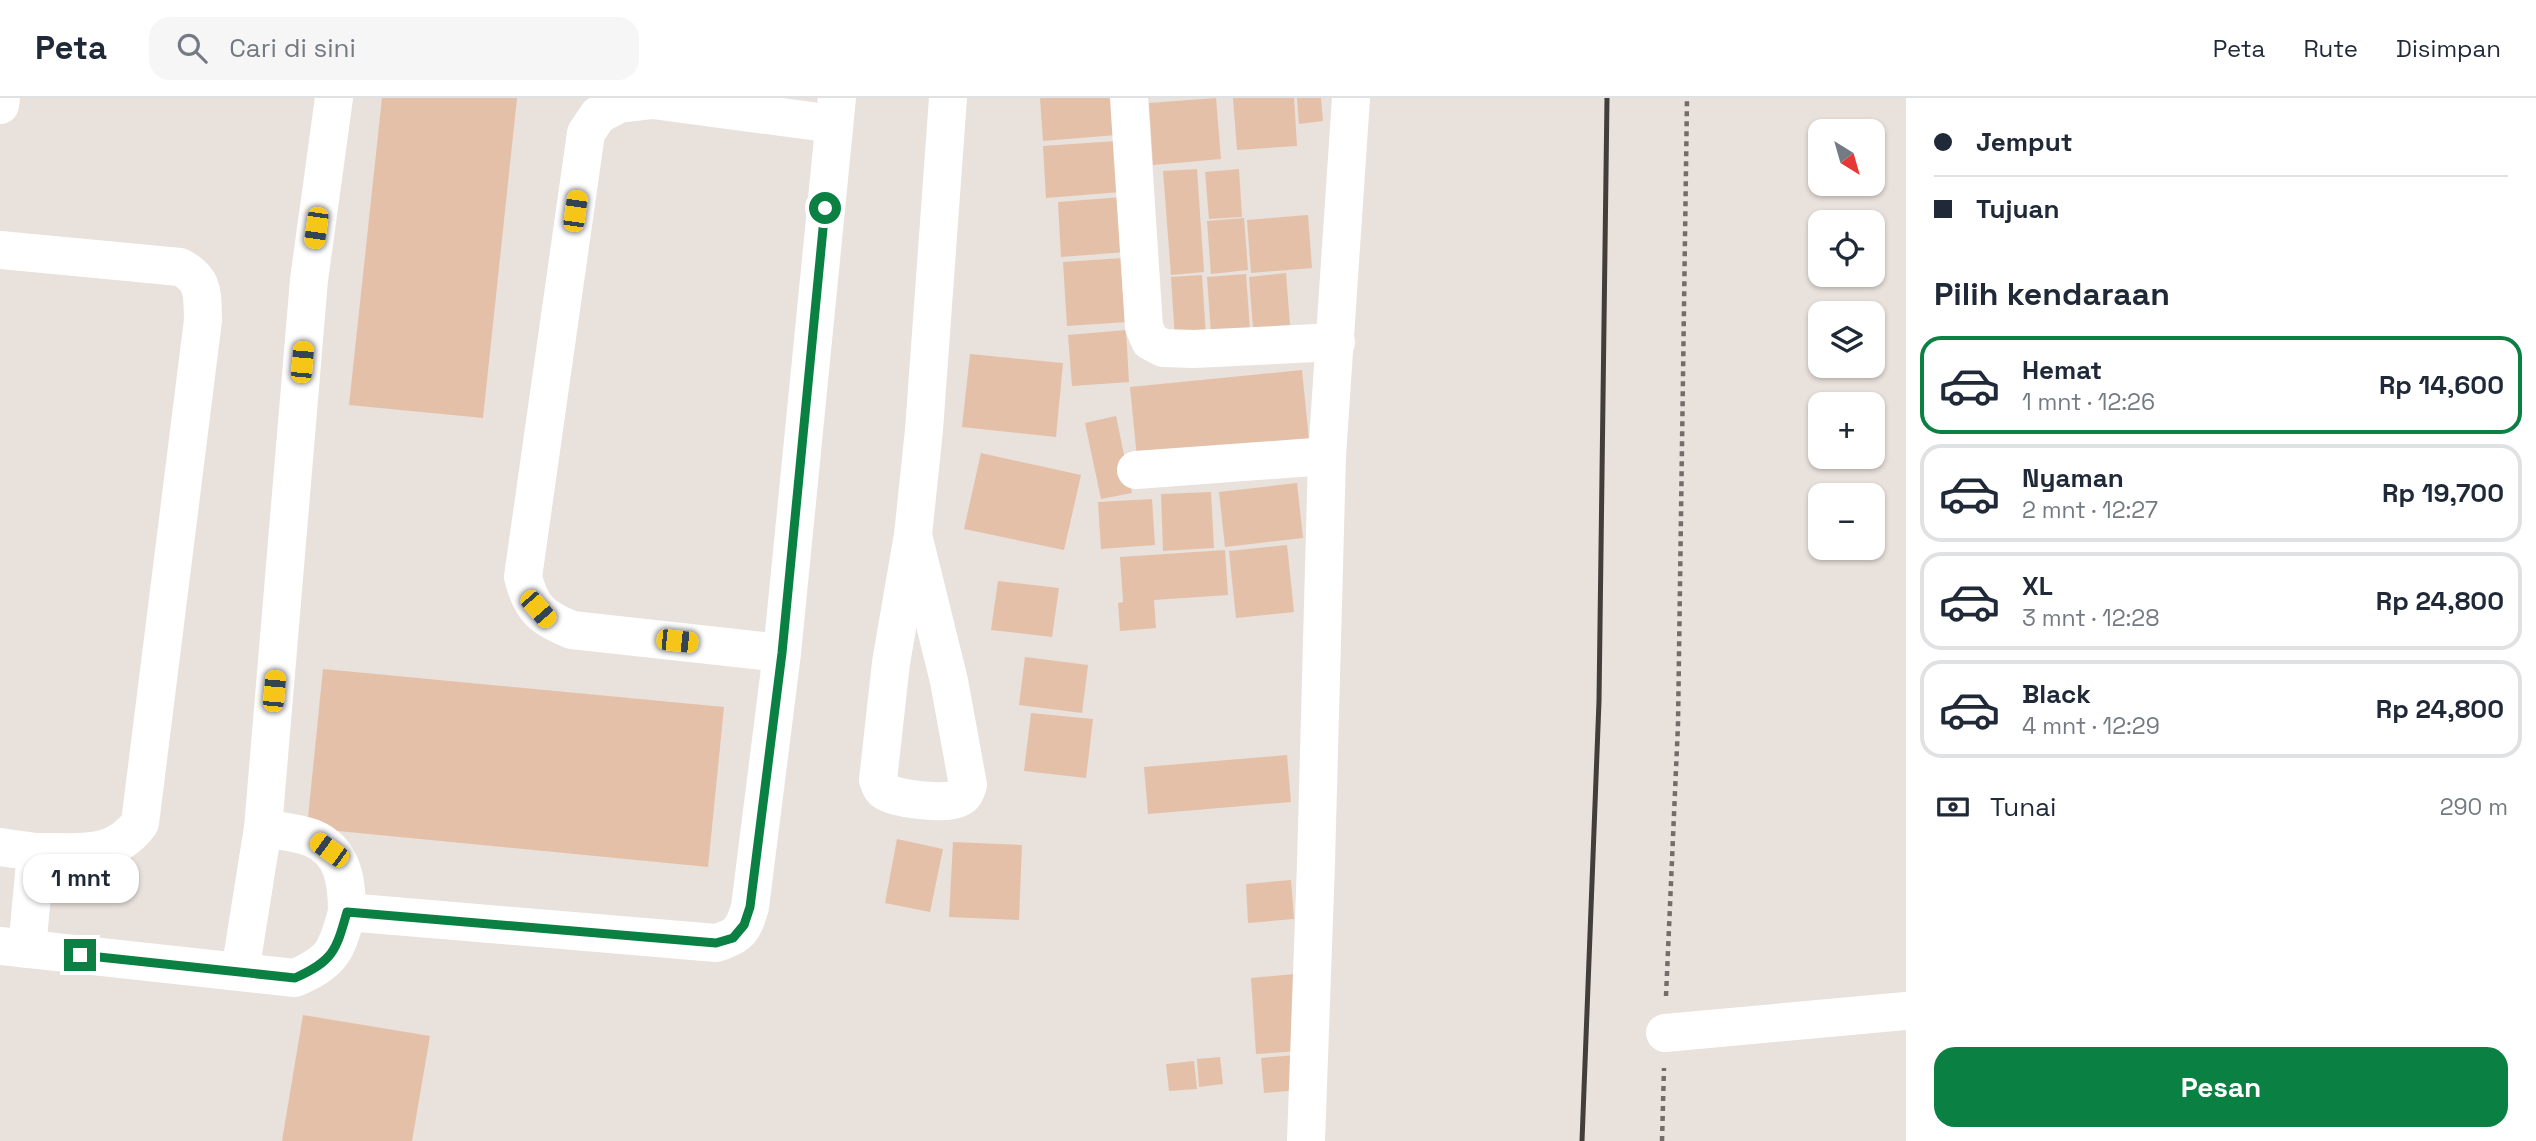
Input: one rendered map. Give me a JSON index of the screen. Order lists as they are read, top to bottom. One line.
{"north":"bottom right","page":{"header":"Peta","search":"Cari di sini","nav":["Peta","Rute","Disimpan"],"banner":["Jemput","Tujuan"],"map_buttons":["+","−"],"heading":"Pilih kendaraan","list":[{"name":"Hemat","note":"1 mnt · 12:26","value":"Rp 14,600"},{"name":"Nyaman","note":"2 mnt · 12:27","value":"Rp 19,700"},{"name":"XL","note":"3 mnt · 12:28","value":"Rp 24,800"},{"name":"Black","note":"4 mnt · 12:29","value":"Rp 24,800"}],"pay":["Tunai","290 m"],"bubble":"1 mnt","buttons":"Pesan"}}
